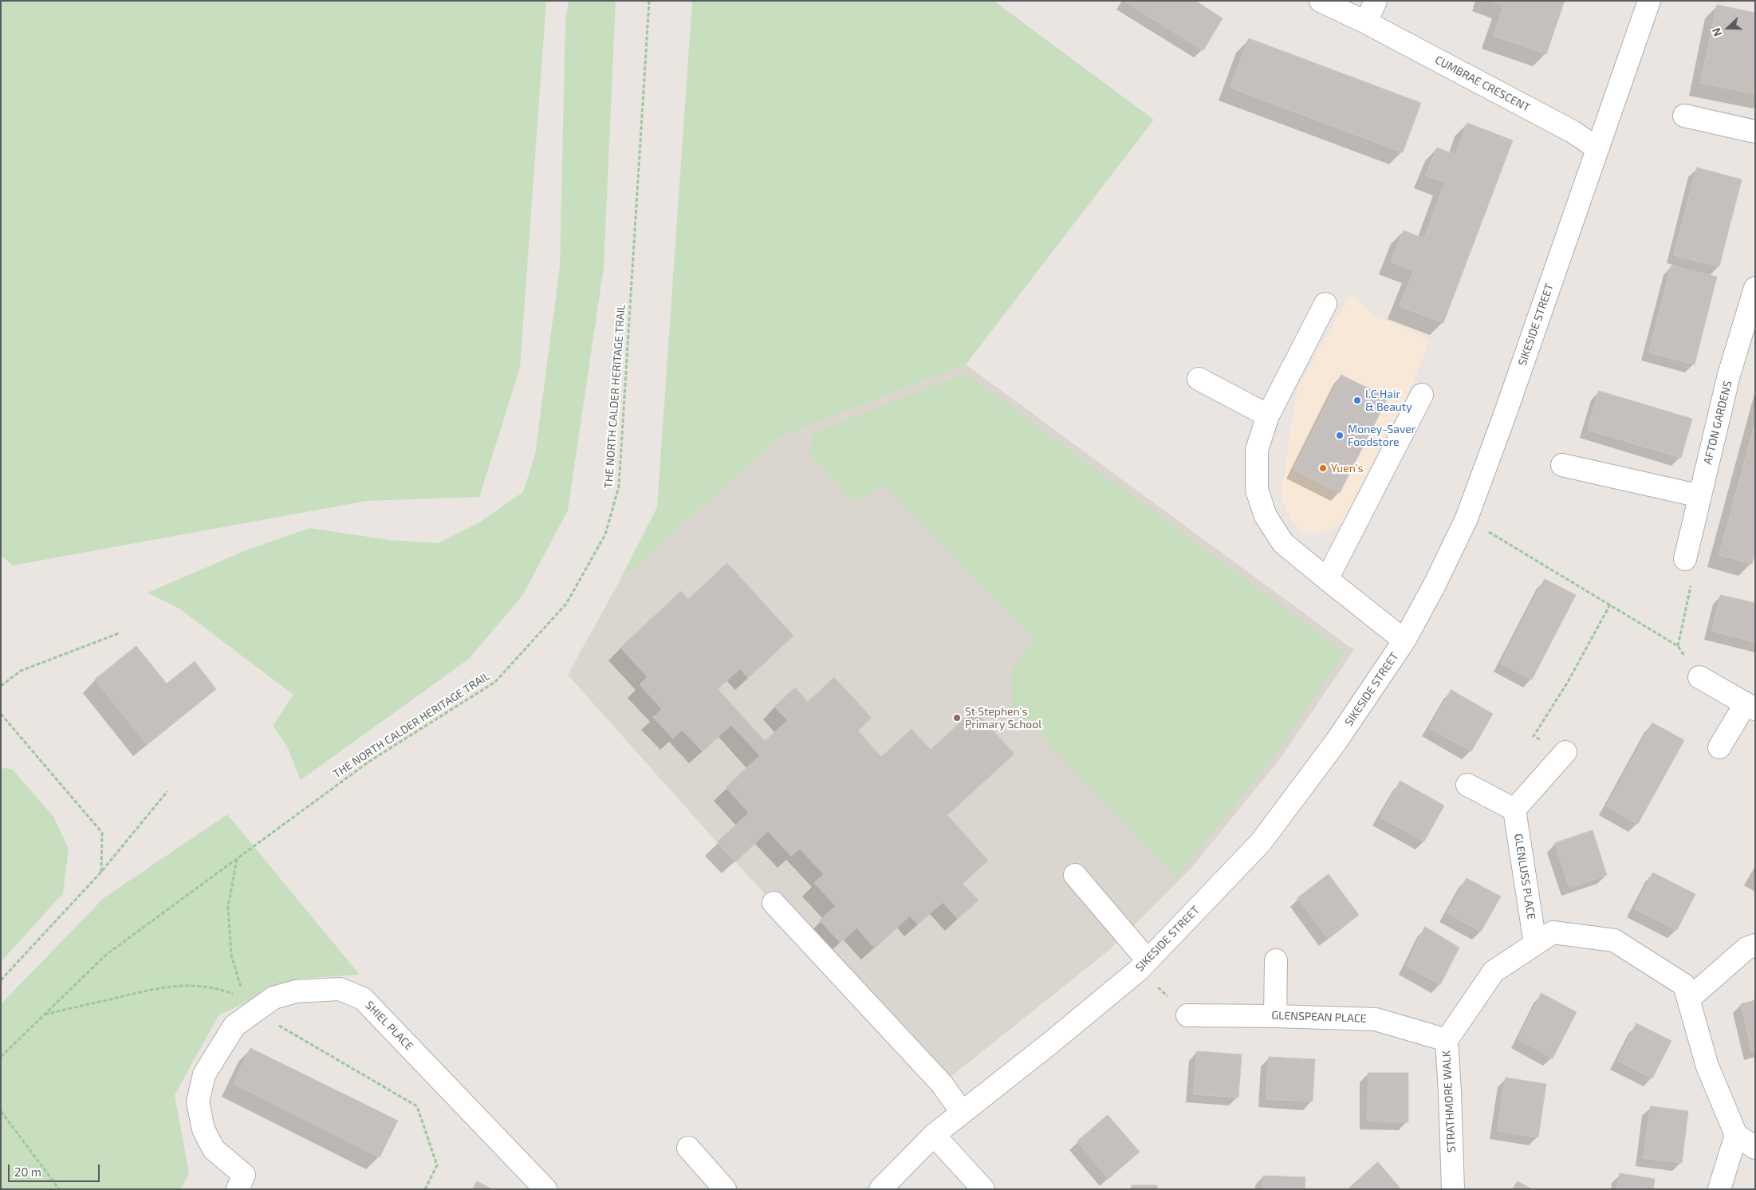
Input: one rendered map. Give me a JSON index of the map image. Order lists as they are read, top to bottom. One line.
{"streets":{"street":["CUMBRAE CRESCENT","SIKESIDE STREET","AFTON GARDENS","GLENLUSS PLACE","GLENSPEAN PLACE","SHIEL PLACE","STRATHMORE WALK"],"path":["THE NORTH CALDER HERITAGE TRAIL"]},"crossings":[["CUMBRAE CRESCENT","SIKESIDE STREET"],["GLENLUSS PLACE","STRATHMORE WALK"],["GLENSPEAN PLACE","STRATHMORE WALK"]],"places":["I.C Hair & Beauty","Money-Saver Foodstore","Yuen's","St Stephen's Primary School"],"scale_bar":"20 m","north":"left"}
